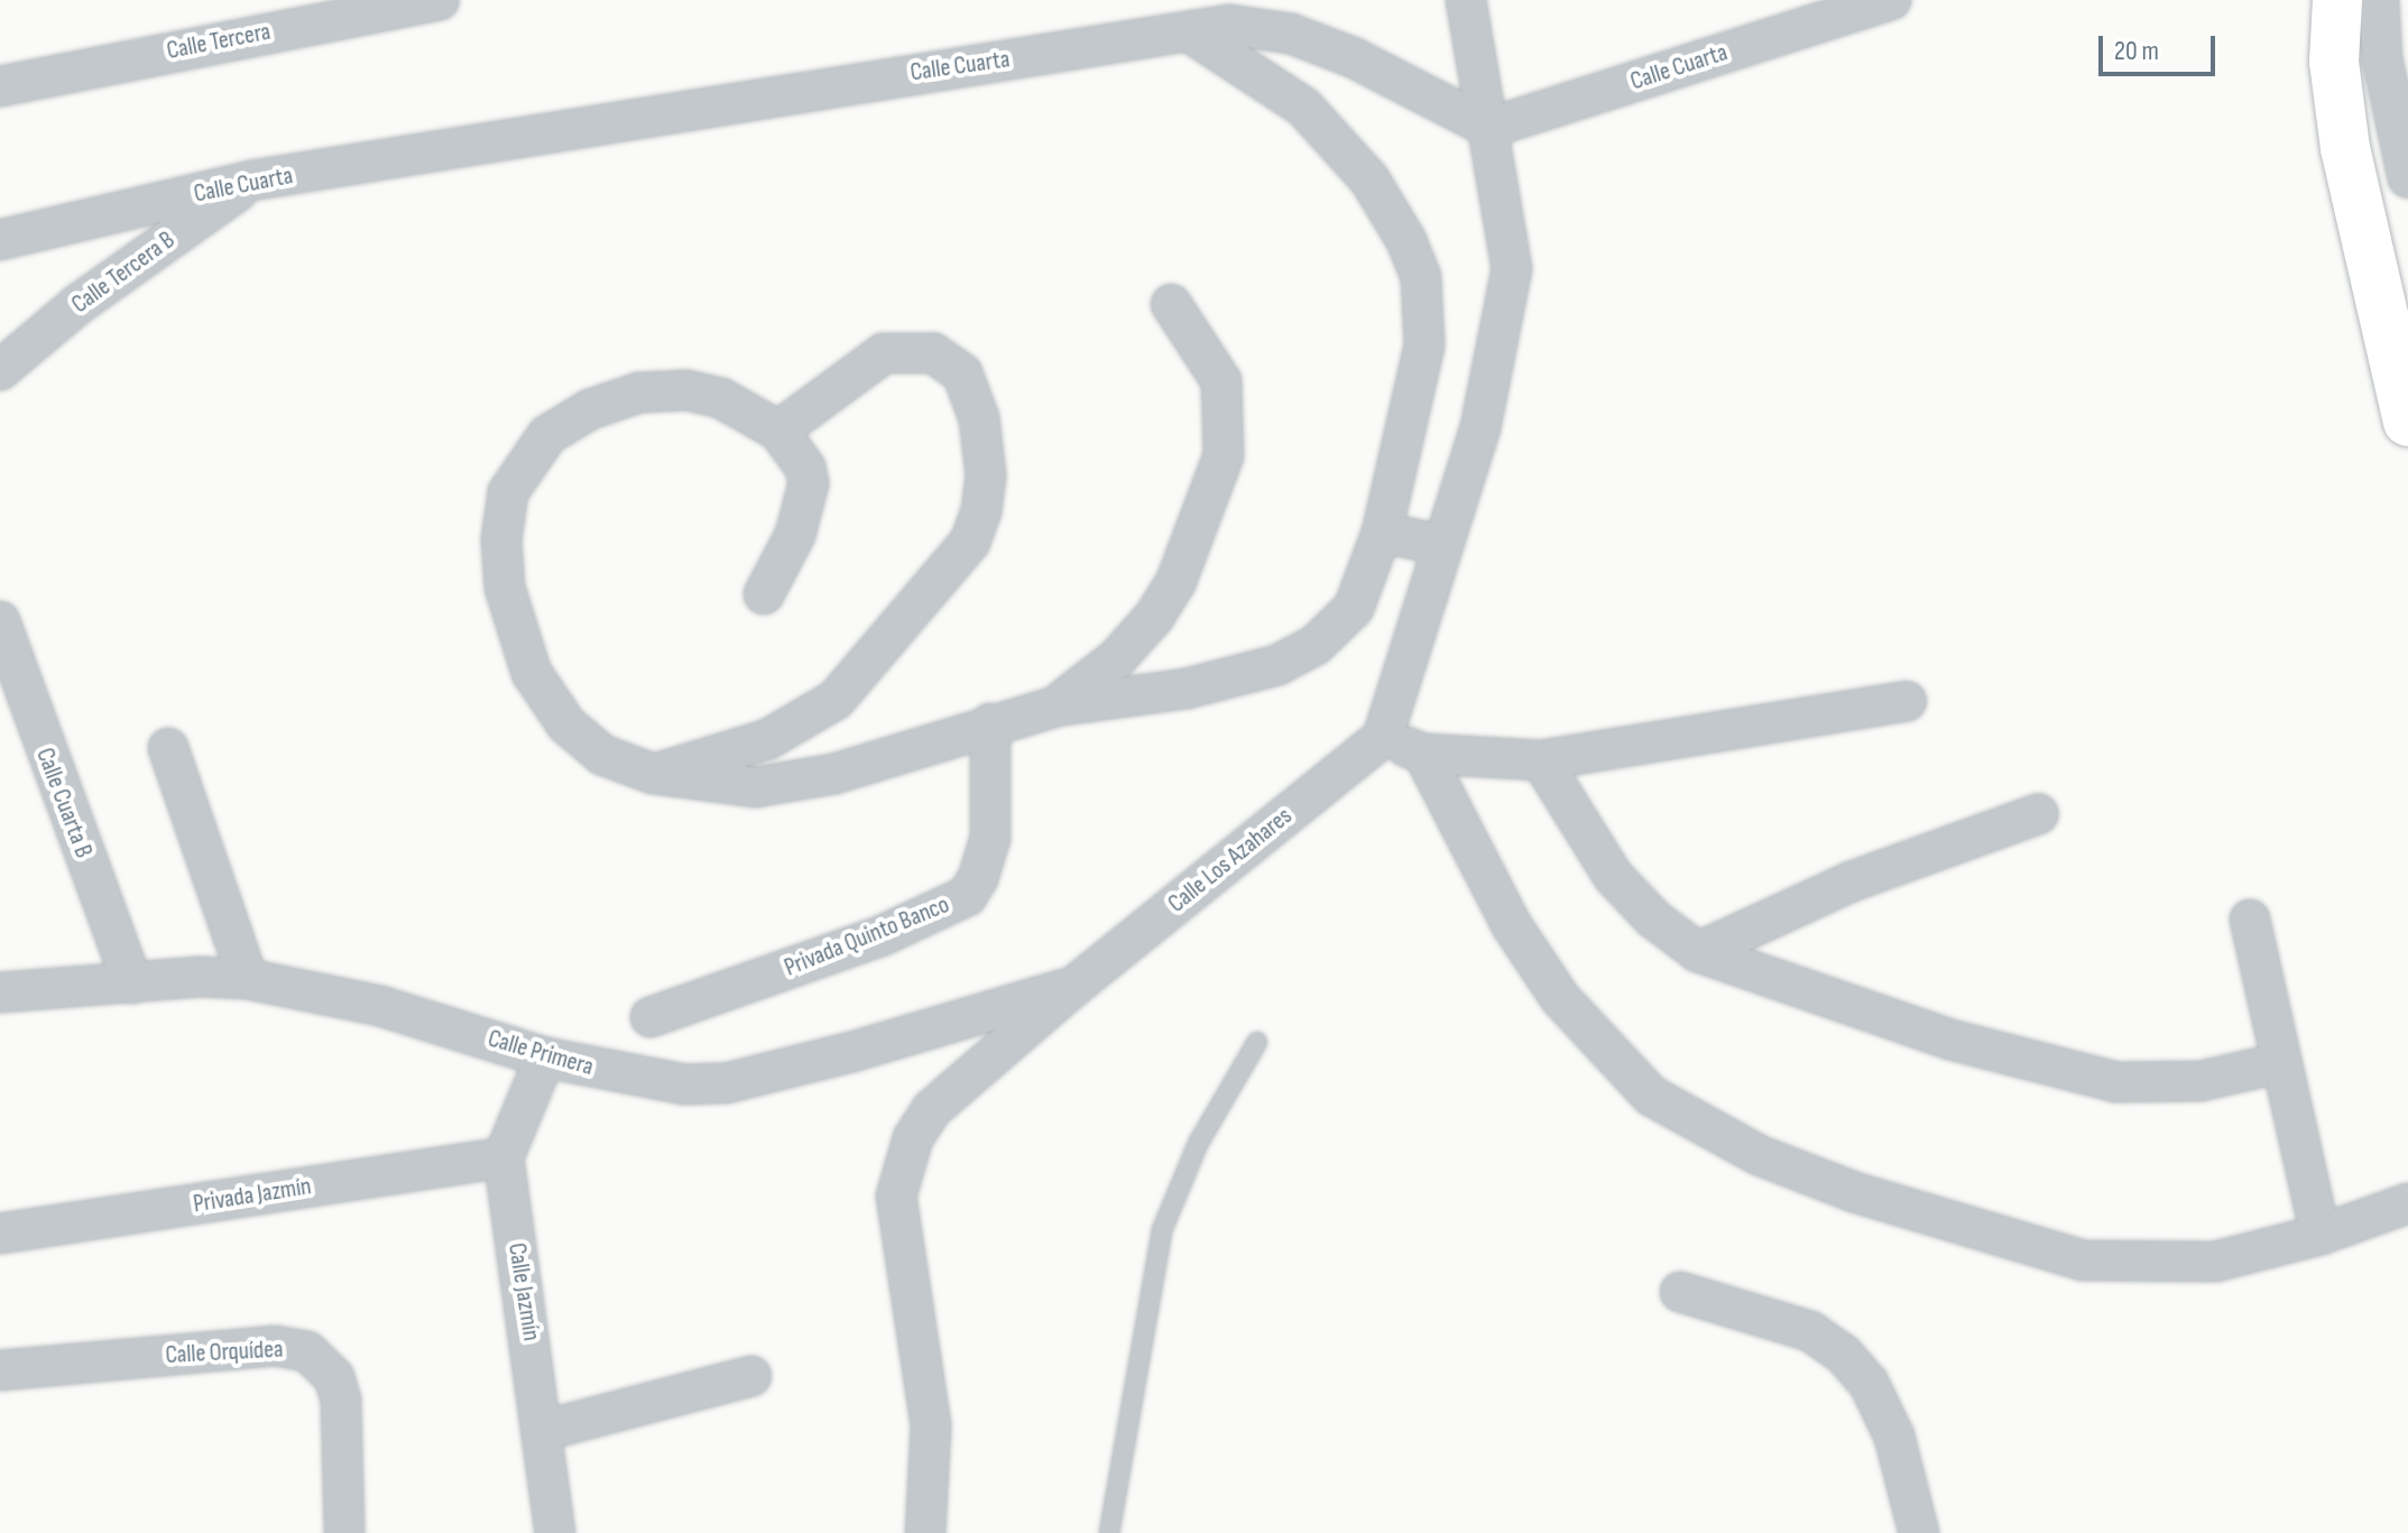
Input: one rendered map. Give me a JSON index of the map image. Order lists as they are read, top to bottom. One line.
{"streets":{"street":["Calle Tercera","Calle Cuarta","Calle Tercera B","Calle Cuarta B","Calle Los Azahares","Privada Quinto Banco","Calle Primera","Privada Jazmín","Calle Jazmín","Calle Orquídea"]},"crossings":[["Calle Cuarta","Calle Tercera B"],["Calle Cuarta B","Calle Primera"],["Calle Los Azahares","Calle Primera"],["Privada Jazmín","Calle Jazmín"]],"scale_bar":"20 m"}
